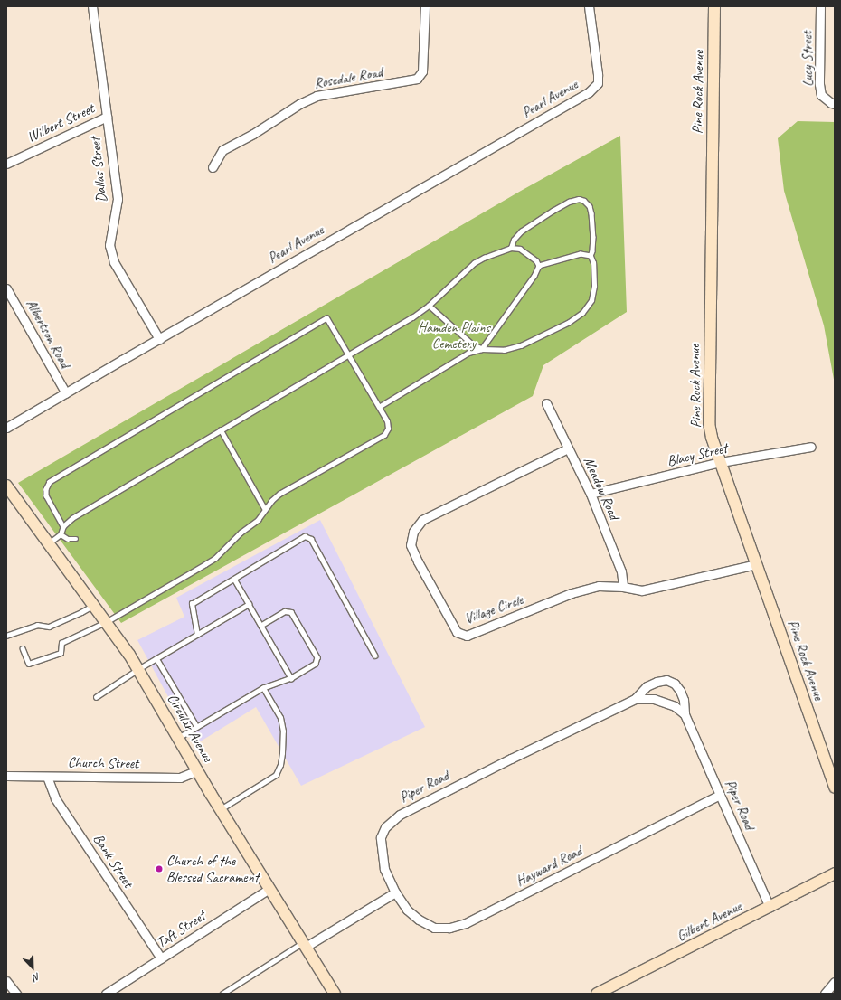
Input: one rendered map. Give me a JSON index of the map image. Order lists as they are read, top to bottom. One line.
{"streets":{"street":["Lucy Street","Rosedale Road","Pine Rock Avenue","Pearl Avenue","Wilbert Street","Dallas Street","Albertson Road","Blacy Street","Meadow Road","Village Circle","Circular Avenue","Church Street","Piper Road","Bank Street","Hayward Road","Gilbert Avenue","Taft Street"]},"crossings":[["Pine Rock Avenue","Blacy Street"],["Pine Rock Avenue","Village Circle"],["Pearl Avenue","Dallas Street"],["Pearl Avenue","Albertson Road"],["Wilbert Street","Dallas Street"],["Blacy Street","Meadow Road"],["Meadow Road","Village Circle"],["Circular Avenue","Church Street"],["Circular Avenue","Taft Street"],["Church Street","Bank Street"],["Piper Road","Hayward Road"],["Piper Road","Gilbert Avenue"],["Bank Street","Taft Street"]],"parks":["Hamden Plains Cemetery"],"places":["Church of the Blessed Sacrament"],"north":"bottom right"}
